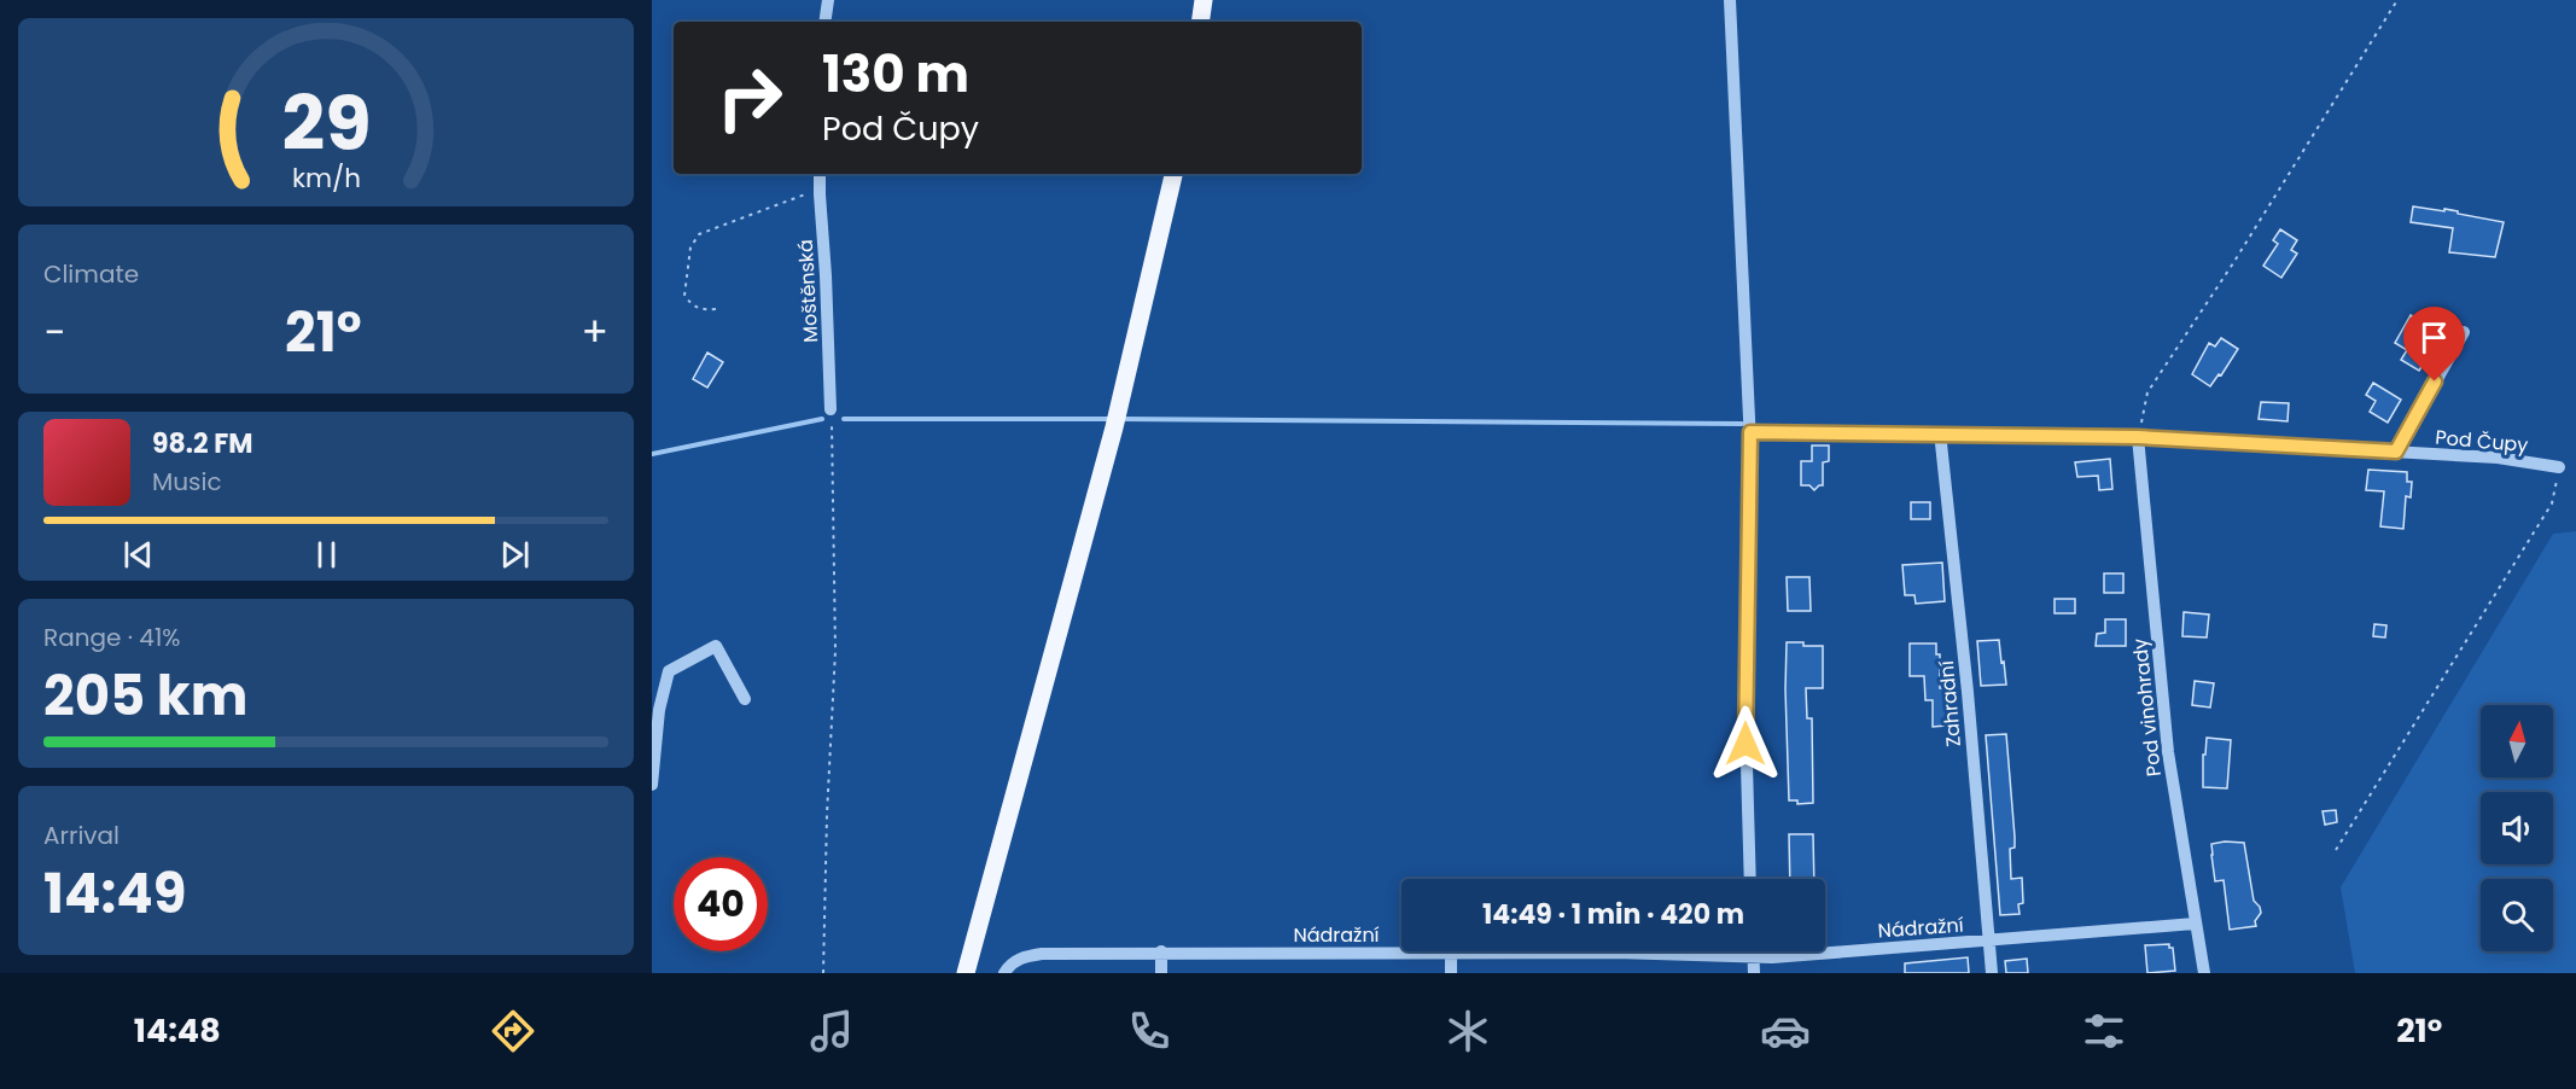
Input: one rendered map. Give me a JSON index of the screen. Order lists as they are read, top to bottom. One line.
{"streets":{"street":["Moštěnská","Pod Čupy","Zahradní","Pod vinohrady","Nádražní"]},"crossings":[["Pod Čupy","Zahradní"],["Pod Čupy","Pod vinohrady"],["Zahradní","Nádražní"],["Pod vinohrady","Nádražní"]],"north":"top","page":{"turn":["130 m","Pod Čupy"],"tile":["Climate",["Range · 41%","205 km"],["Arrival","14:49"]],"heat":["−","21°","+"],"song":["98.2 FM","Music"],"limit":"40","trip":"14:49 · 1 min · 420 m","tabs":["14:48","21°"],"gauge":["29","km/h"]}}
